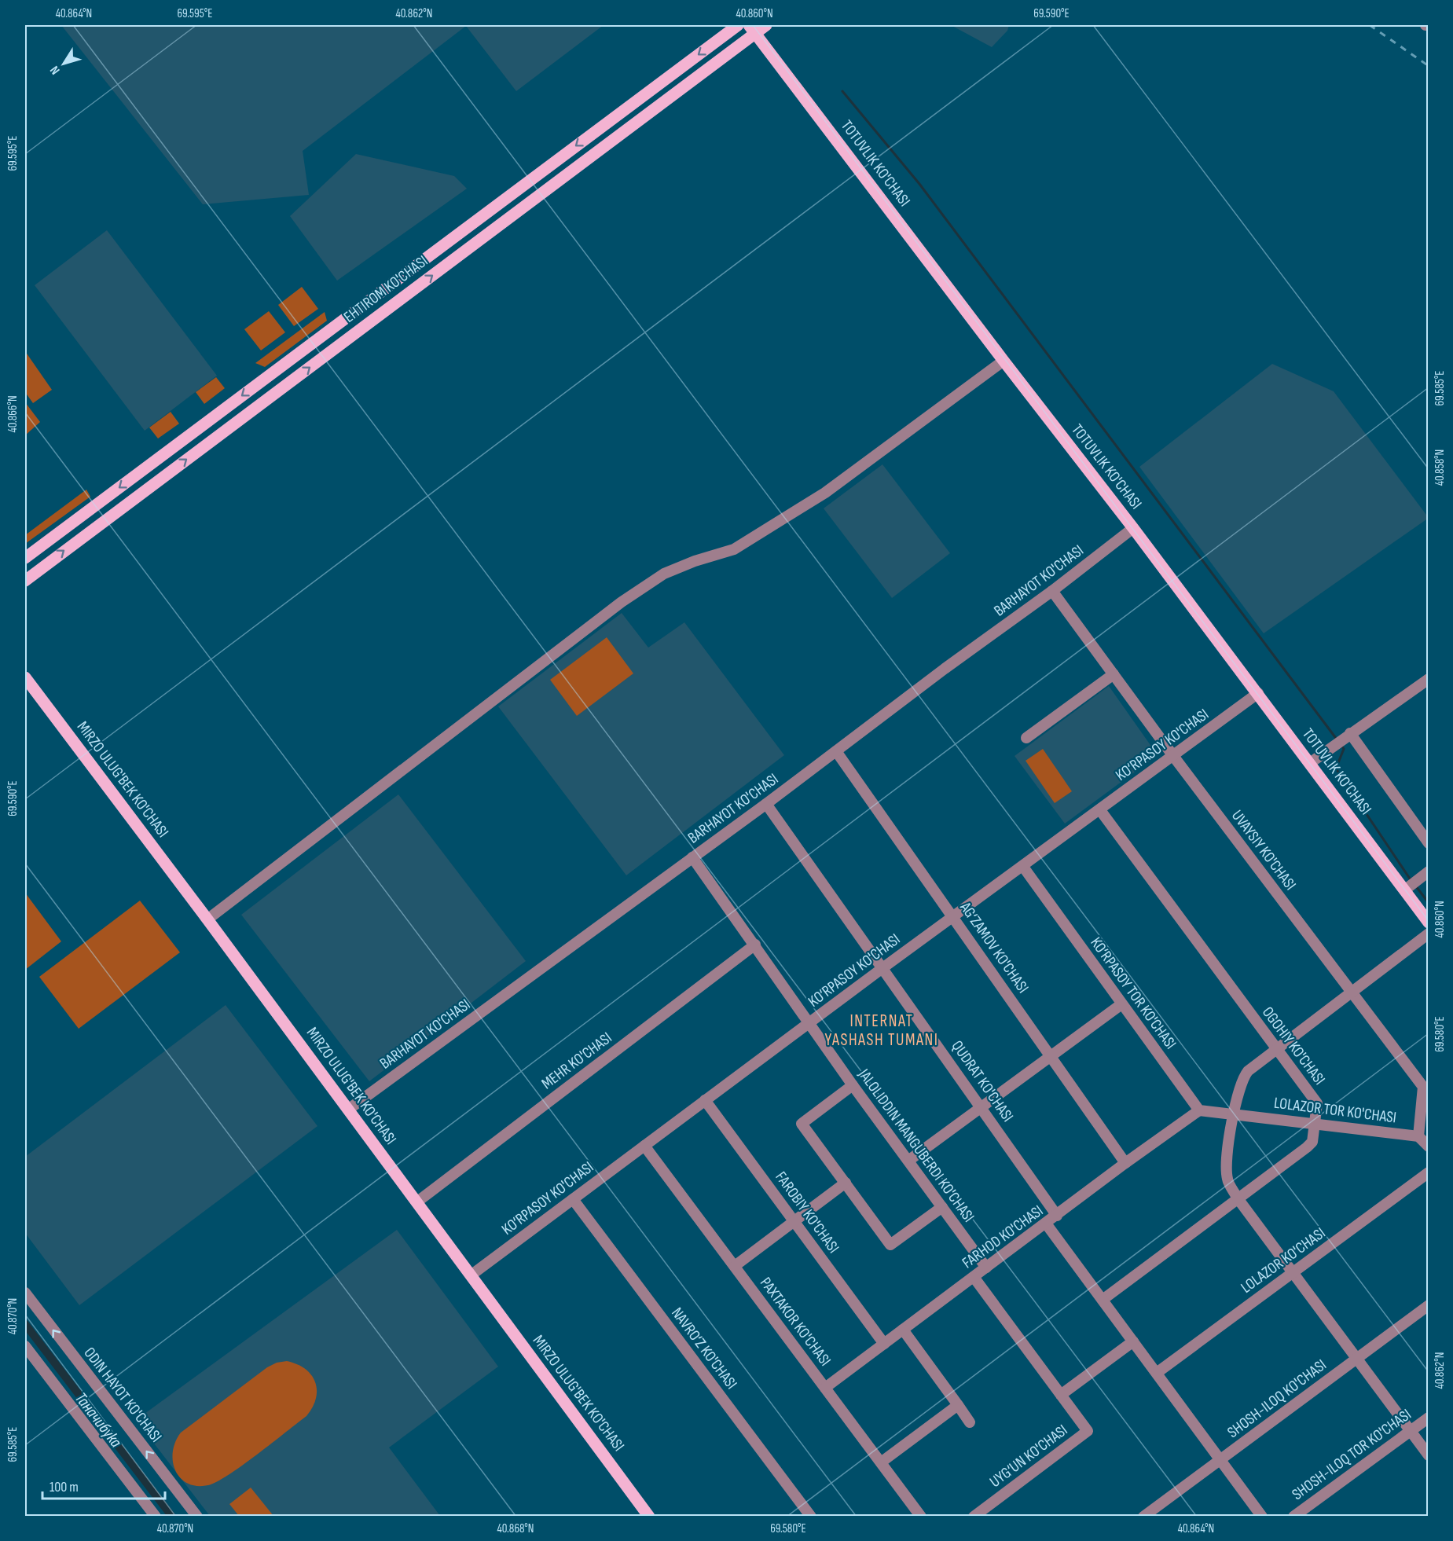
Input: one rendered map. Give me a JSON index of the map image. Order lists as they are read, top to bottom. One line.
{"streets":{"main road":["TOTUVLIK KO'CHASI","EHTIROM KO'CHASI","MIRZO ULUG'BEK KO'CHASI"],"street":["BARHAYOT KO'CHASI","KO‘RPASOY KO'CHASI","UVAYSIY KO'CHASI","AG‘ZAMOV KO'CHASI","KO‘RPASOY TOR KO'CHASI","OGOHIY KO'CHASI","MEHR KO'CHASI","QUDRAT KO'CHASI","LOLAZOR TOR KO'CHASI","JALOLIDDIN MANGUBERDI KO'CHASI","FAROBIY KO'CHASI","FARHOD KO'CHASI","LOLAZOR KO'CHASI","PAXTAKOR KO'CHASI","NAVRO‘Z KO'CHASI","ODIN HAYOT KO'CHASI","SHOSH-ILOQ KO'CHASI","SHOSH-ILOQ TOR KO'CHASI","UYG‘UN KO'CHASI"]},"crossings":[["TOTUVLIK KO'CHASI","EHTIROM KO'CHASI"],["TOTUVLIK KO'CHASI","BARHAYOT KO'CHASI"],["TOTUVLIK KO'CHASI","KO‘RPASOY KO'CHASI"],["BARHAYOT KO'CHASI","MIRZO ULUG'BEK KO'CHASI"],["BARHAYOT KO'CHASI","UVAYSIY KO'CHASI"],["BARHAYOT KO'CHASI","AG‘ZAMOV KO'CHASI"],["BARHAYOT KO'CHASI","QUDRAT KO'CHASI"],["BARHAYOT KO'CHASI","JALOLIDDIN MANGUBERDI KO'CHASI"],["KO‘RPASOY KO'CHASI","MIRZO ULUG'BEK KO'CHASI"],["KO‘RPASOY KO'CHASI","UVAYSIY KO'CHASI"],["KO‘RPASOY KO'CHASI","AG‘ZAMOV KO'CHASI"],["KO‘RPASOY KO'CHASI","KO‘RPASOY TOR KO'CHASI"],["KO‘RPASOY KO'CHASI","OGOHIY KO'CHASI"],["KO‘RPASOY KO'CHASI","QUDRAT KO'CHASI"],["KO‘RPASOY KO'CHASI","JALOLIDDIN MANGUBERDI KO'CHASI"],["KO‘RPASOY KO'CHASI","FAROBIY KO'CHASI"],["KO‘RPASOY KO'CHASI","PAXTAKOR KO'CHASI"],["KO‘RPASOY KO'CHASI","NAVRO‘Z KO'CHASI"],["MIRZO ULUG'BEK KO'CHASI","MEHR KO'CHASI"],["UVAYSIY KO'CHASI","LOLAZOR TOR KO'CHASI"],["AG‘ZAMOV KO'CHASI","FARHOD KO'CHASI"],["KO‘RPASOY TOR KO'CHASI","FARHOD KO'CHASI"],["OGOHIY KO'CHASI","LOLAZOR TOR KO'CHASI"],["MEHR KO'CHASI","JALOLIDDIN MANGUBERDI KO'CHASI"],["QUDRAT KO'CHASI","FARHOD KO'CHASI"],["JALOLIDDIN MANGUBERDI KO'CHASI","FARHOD KO'CHASI"],["FAROBIY KO'CHASI","FARHOD KO'CHASI"],["FARHOD KO'CHASI","PAXTAKOR KO'CHASI"],["FARHOD KO'CHASI","UYG‘UN KO'CHASI"]],"districts":["INTERNAT YASHASH TUMANI"],"water":["Таначибука"],"scale_bar":"100 m","north":"bottom left","coordinates":["40.864°N","69.595°E","40.862°N","40.860°N","69.590°E","69.585°E","40.866°N","40.858°N","69.580°E","40.870°N","40.868°N"]}
